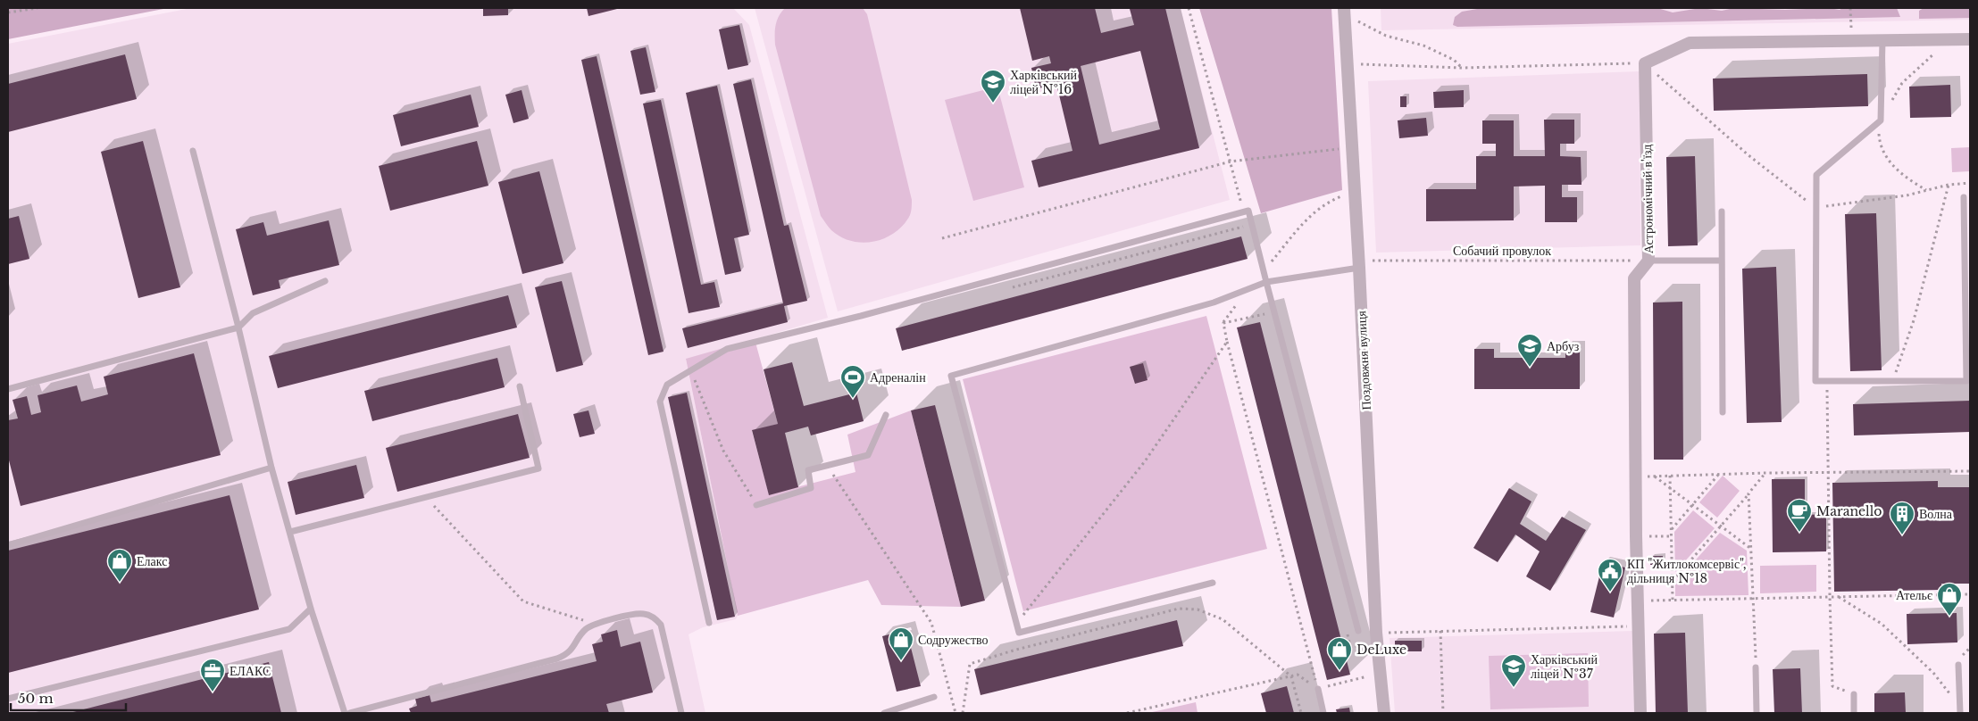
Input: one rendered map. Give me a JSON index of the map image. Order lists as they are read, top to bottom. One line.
{"streets":{"street":["Астрономічний в'їзд","Поздовжня вулиця"],"path":["Собачий провулок"]},"crossings":[["Астрономічний в'їзд","Собачий провулок"],["Собачий провулок","Поздовжня вулиця"]],"places":{"school or university":["Харківський ліцей №16","Арбуз","Харківський ліцей №37"],"sports":["Адреналін"],"cafe":["Maranello"],"building":["Волна"],"shop":["Елакс","Ательє","Содружество","DeLuxe"],"public building":["КП \"Житлокомсервіс\", дільниця №18"],"office":["ЕЛАКС"]},"scale_bar":"50 m"}
